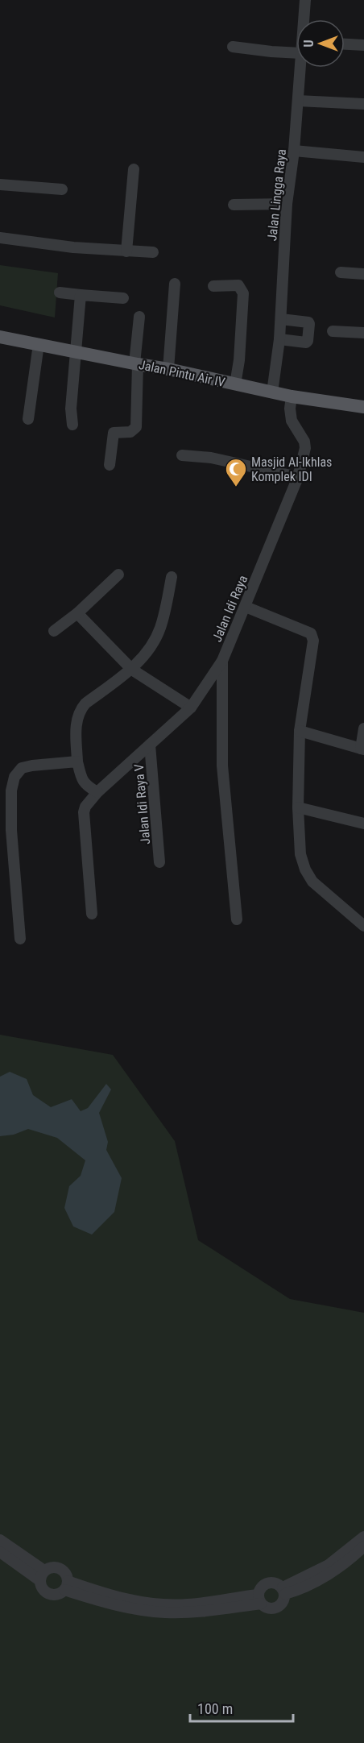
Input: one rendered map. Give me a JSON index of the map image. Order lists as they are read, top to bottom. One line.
{"streets":{"main road":["Jalan Pintu Air IV"],"street":["Jalan Lingga Raya","Jalan Idi Raya","Jalan Idi Raya V"]},"crossings":[["Jalan Lingga Raya","Jalan Pintu Air IV"],["Jalan Pintu Air IV","Jalan Idi Raya"],["Jalan Idi Raya","Jalan Idi Raya V"]],"places":{"mosque":["Masjid Al-Ikhlas Komplek IDI"]},"scale_bar":"100 m","north":"left"}
